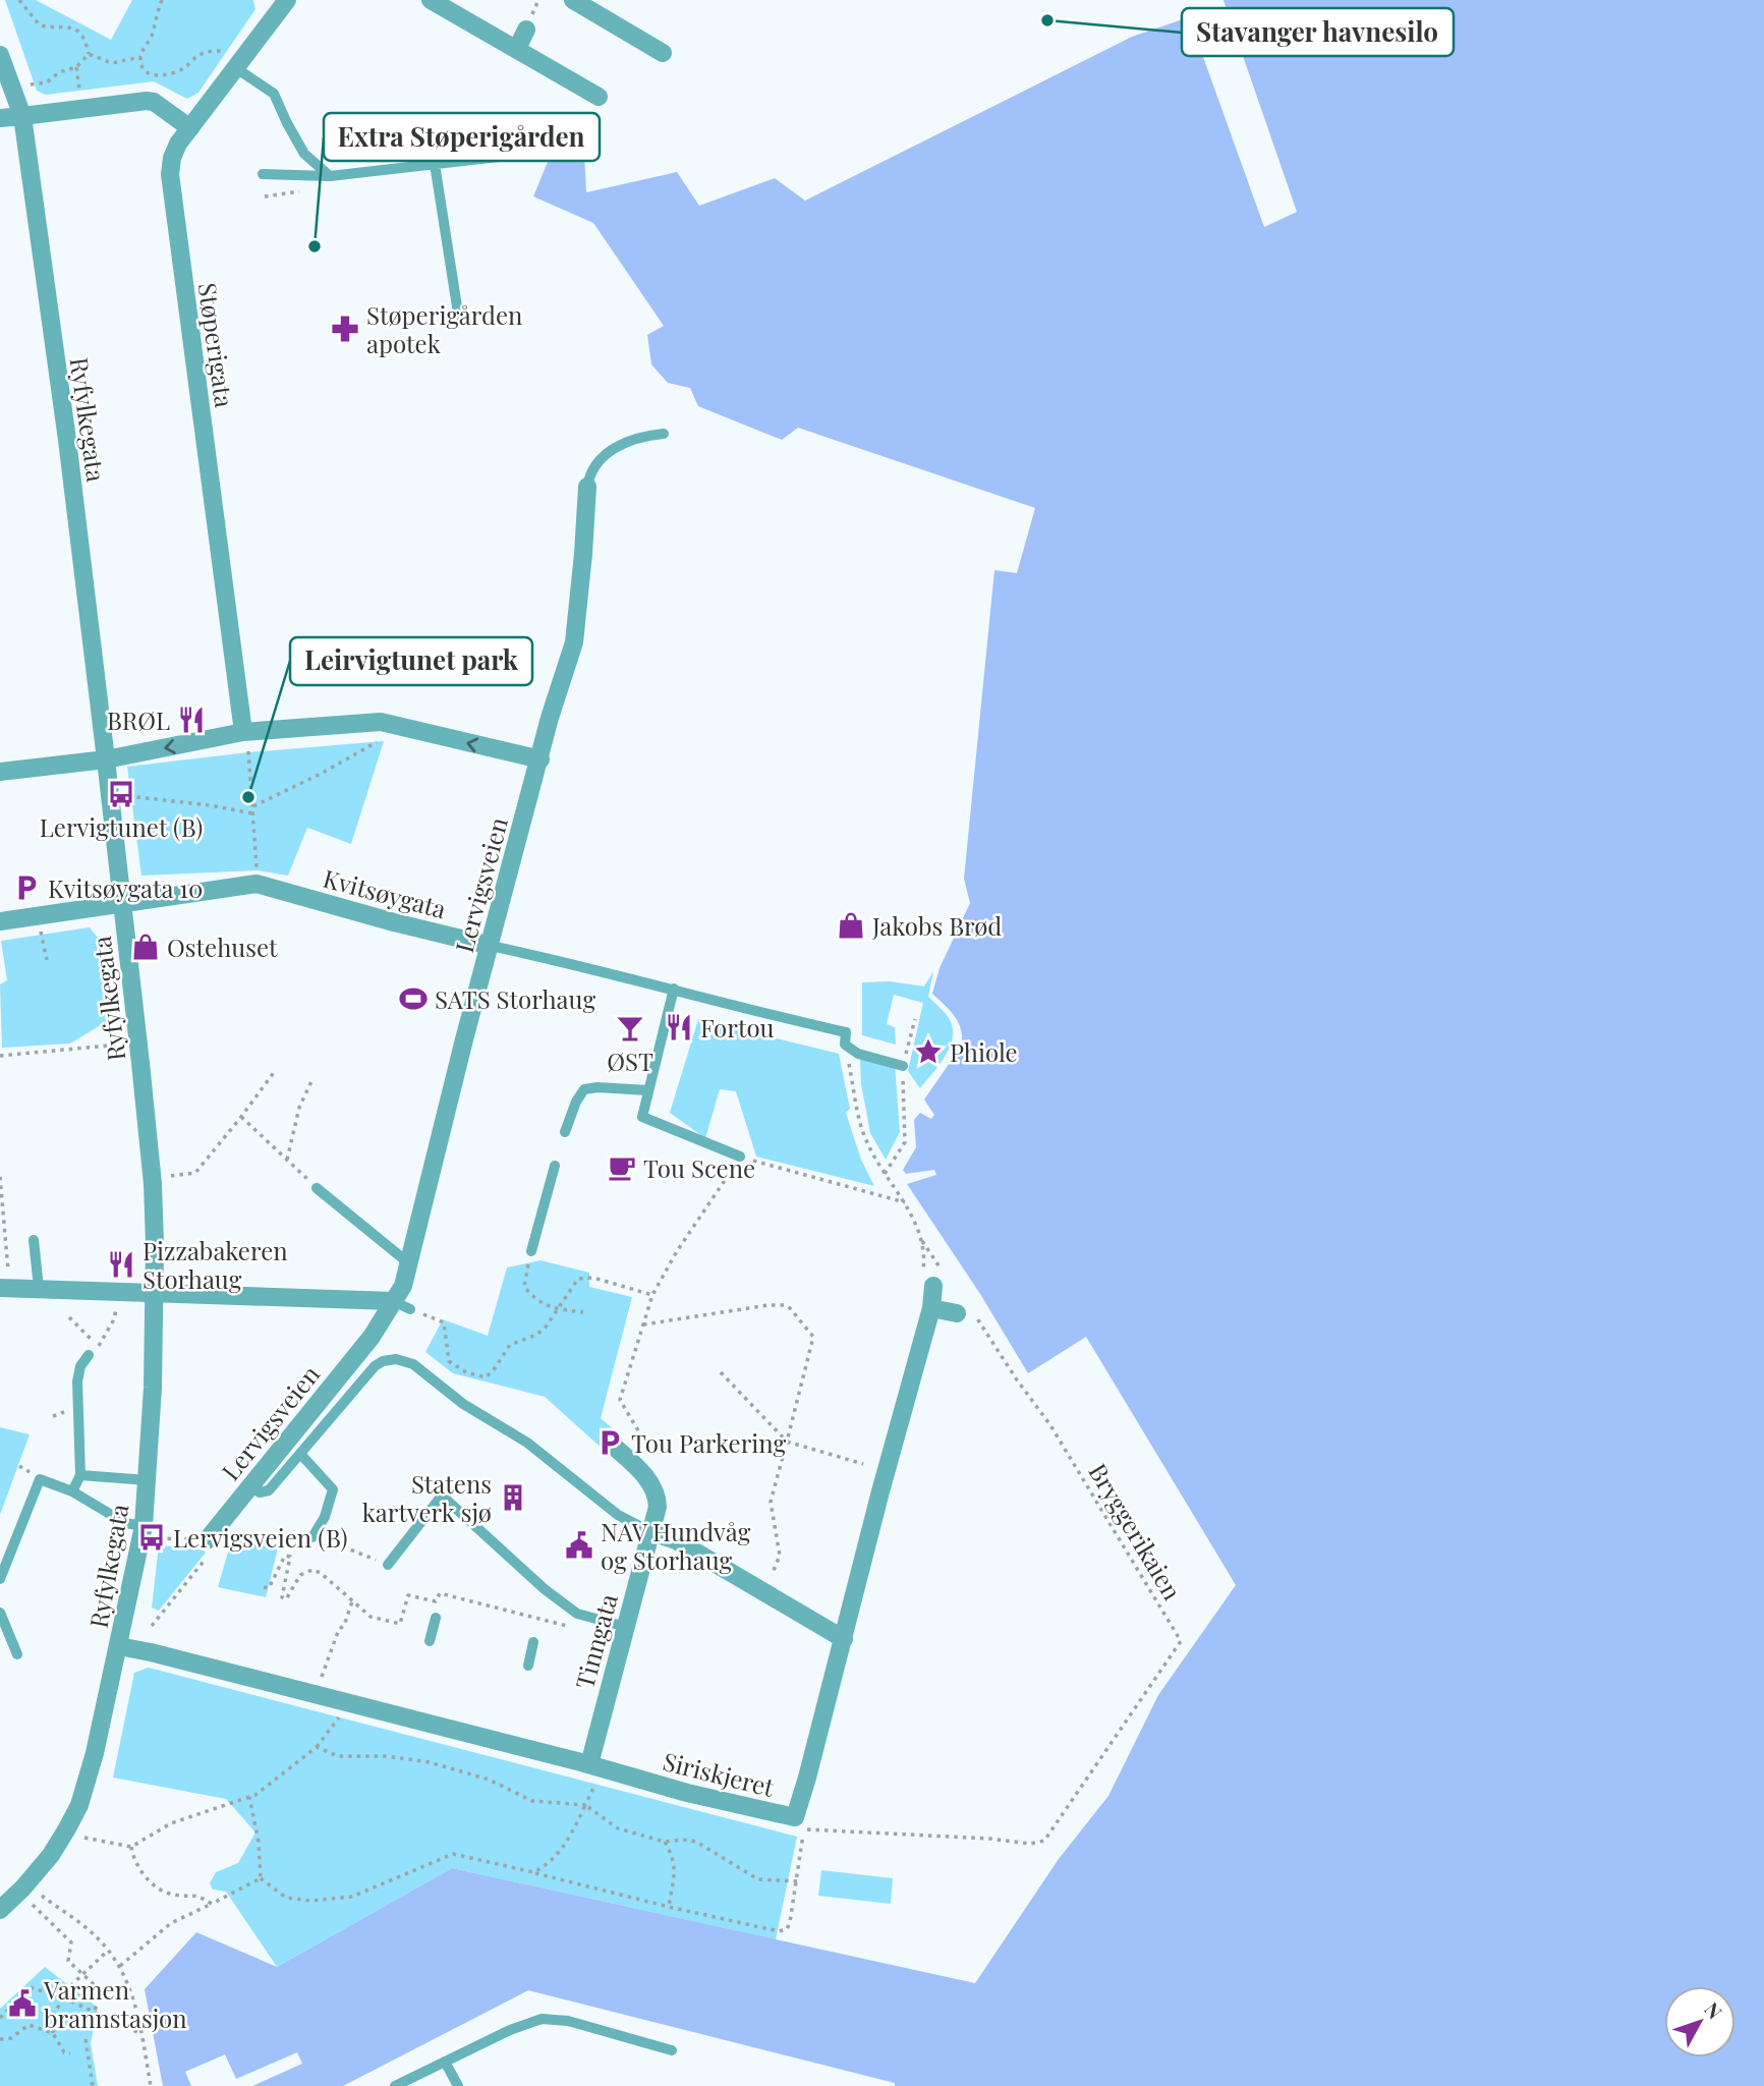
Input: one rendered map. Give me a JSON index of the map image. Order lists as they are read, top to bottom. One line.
{"streets":{"street":["Støperigata","Ryfylkegata","Lervigsveien","Kvitsøygata","Tinngata","Siriskjeret"],"path":["Bryggerikaien"]},"crossings":[["Ryfylkegata","Kvitsøygata"],["Ryfylkegata","Siriskjeret"],["Lervigsveien","Kvitsøygata"],["Tinngata","Siriskjeret"]],"places":{"other":["Stavanger havnesilo","Extra Støperigården","Leirvigtunet park"],"pharmacy":["Støperigården apotek"],"restaurant":["BRØL","Fortou","Pizzabakeren Storhaug"],"bus stop":["Lervigtunet (B)","Lervigsveien (B)"],"parking":["Kvitsøygata 10","Tou Parkering"],"shop":["Jakobs Brød","Ostehuset"],"sports":["SATS Storhaug"],"bar":["ØST"],"place":["Phiole"],"cafe":["Tou Scene"],"building":["Statens kartverk sjø"],"public building":["NAV Hundvåg og Storhaug","Varmen brannstasjon"]},"north":"top right"}
